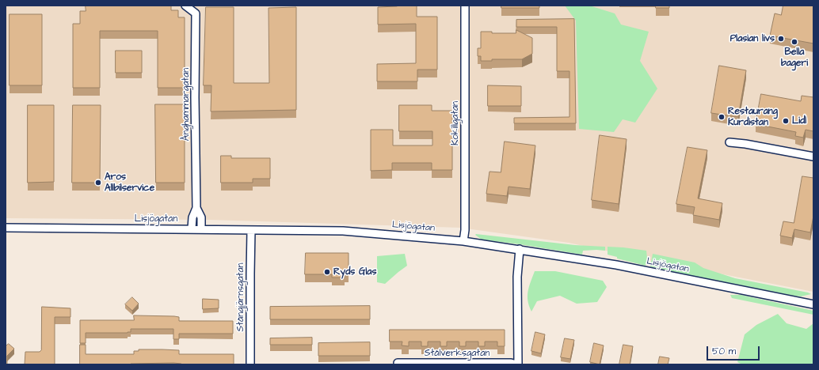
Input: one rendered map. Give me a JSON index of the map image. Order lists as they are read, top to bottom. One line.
{"streets":{"street":["Ånghammargatan","Kokillgatan","Lisjögatan","Stångjärnsgatan","Stålverksgatan"]},"crossings":[["Ånghammargatan","Lisjögatan"],["Kokillgatan","Lisjögatan"],["Lisjögatan","Stångjärnsgatan"],["Lisjögatan","Stålverksgatan"]],"places":["Plasian livs","Bella bageri","Restaurang Kurdistan","Lidl","Aros Allbilservice","Ryds Glas"],"scale_bar":"50 m"}
